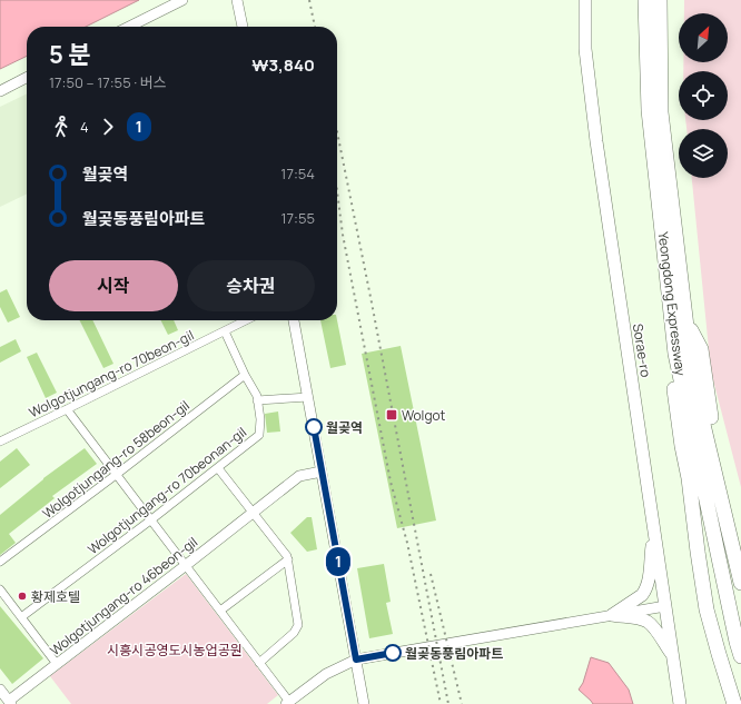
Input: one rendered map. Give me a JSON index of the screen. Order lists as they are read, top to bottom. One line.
{"streets":{"highway":["Yeongdong Expressway"],"main road":["Sorae-ro"],"street":["Wolgotjungang-ro 70beon-gil","Wolgotjungang-ro 58beon-gil","Wolgotjungang-ro 70beonan-gil","Wolgotjungang-ro 46beon-gil"]},"crossings":[["Wolgotjungang-ro 70beon-gil","Wolgotjungang-ro 70beonan-gil"],["Wolgotjungang-ro 58beon-gil","Wolgotjungang-ro 70beonan-gil"]],"parks":["시흥시공영도시농업공원"],"places":{"transit":["Wolgot"],"other":["월곶역","황제호텔","월곶동풍림아파트"]},"lines":["bus line 1"],"north":"top right","page":{"on_map":"1","heading":["5 분","17:50 – 17:55 · 버스","₩3,840"],"legs":["4","1"],"list":[{"name":"월곶역","value":"17:54"},{"name":"월곶동풍림아파트","value":"17:55"}],"buttons":["시작","승차권"]}}
